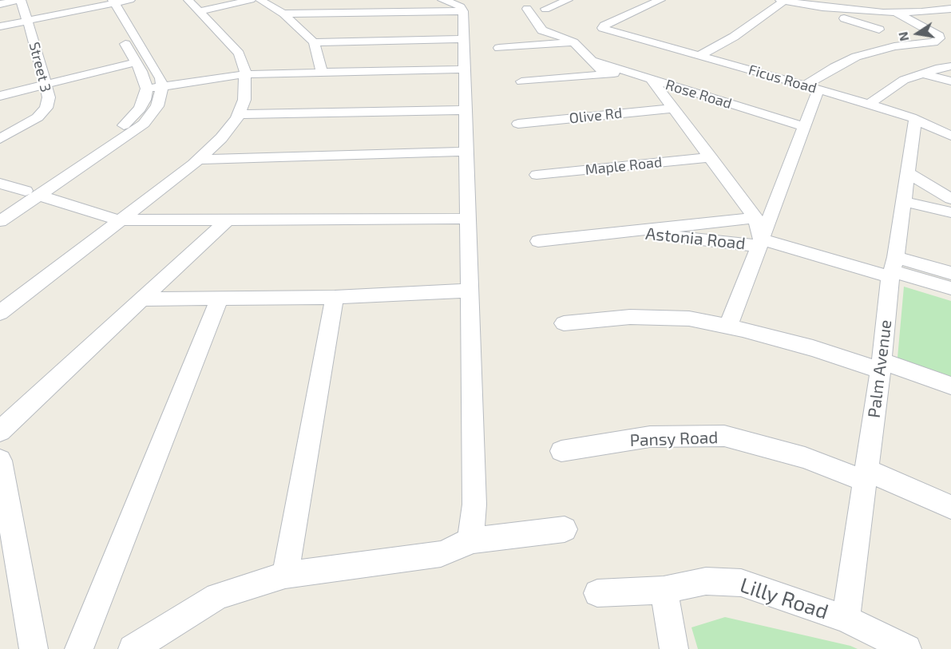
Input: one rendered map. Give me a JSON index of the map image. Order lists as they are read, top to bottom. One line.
{"streets":{"street":["Street 3","Ficus Road","Rose Road","Olive Rd","Maple Road","Astonia Road","Palm Avenue","Pansy Road","Lilly Road"]},"crossings":[["Ficus Road","Palm Avenue"],["Astonia Road","Palm Avenue"],["Palm Avenue","Pansy Road"],["Palm Avenue","Lilly Road"]],"north":"left"}
